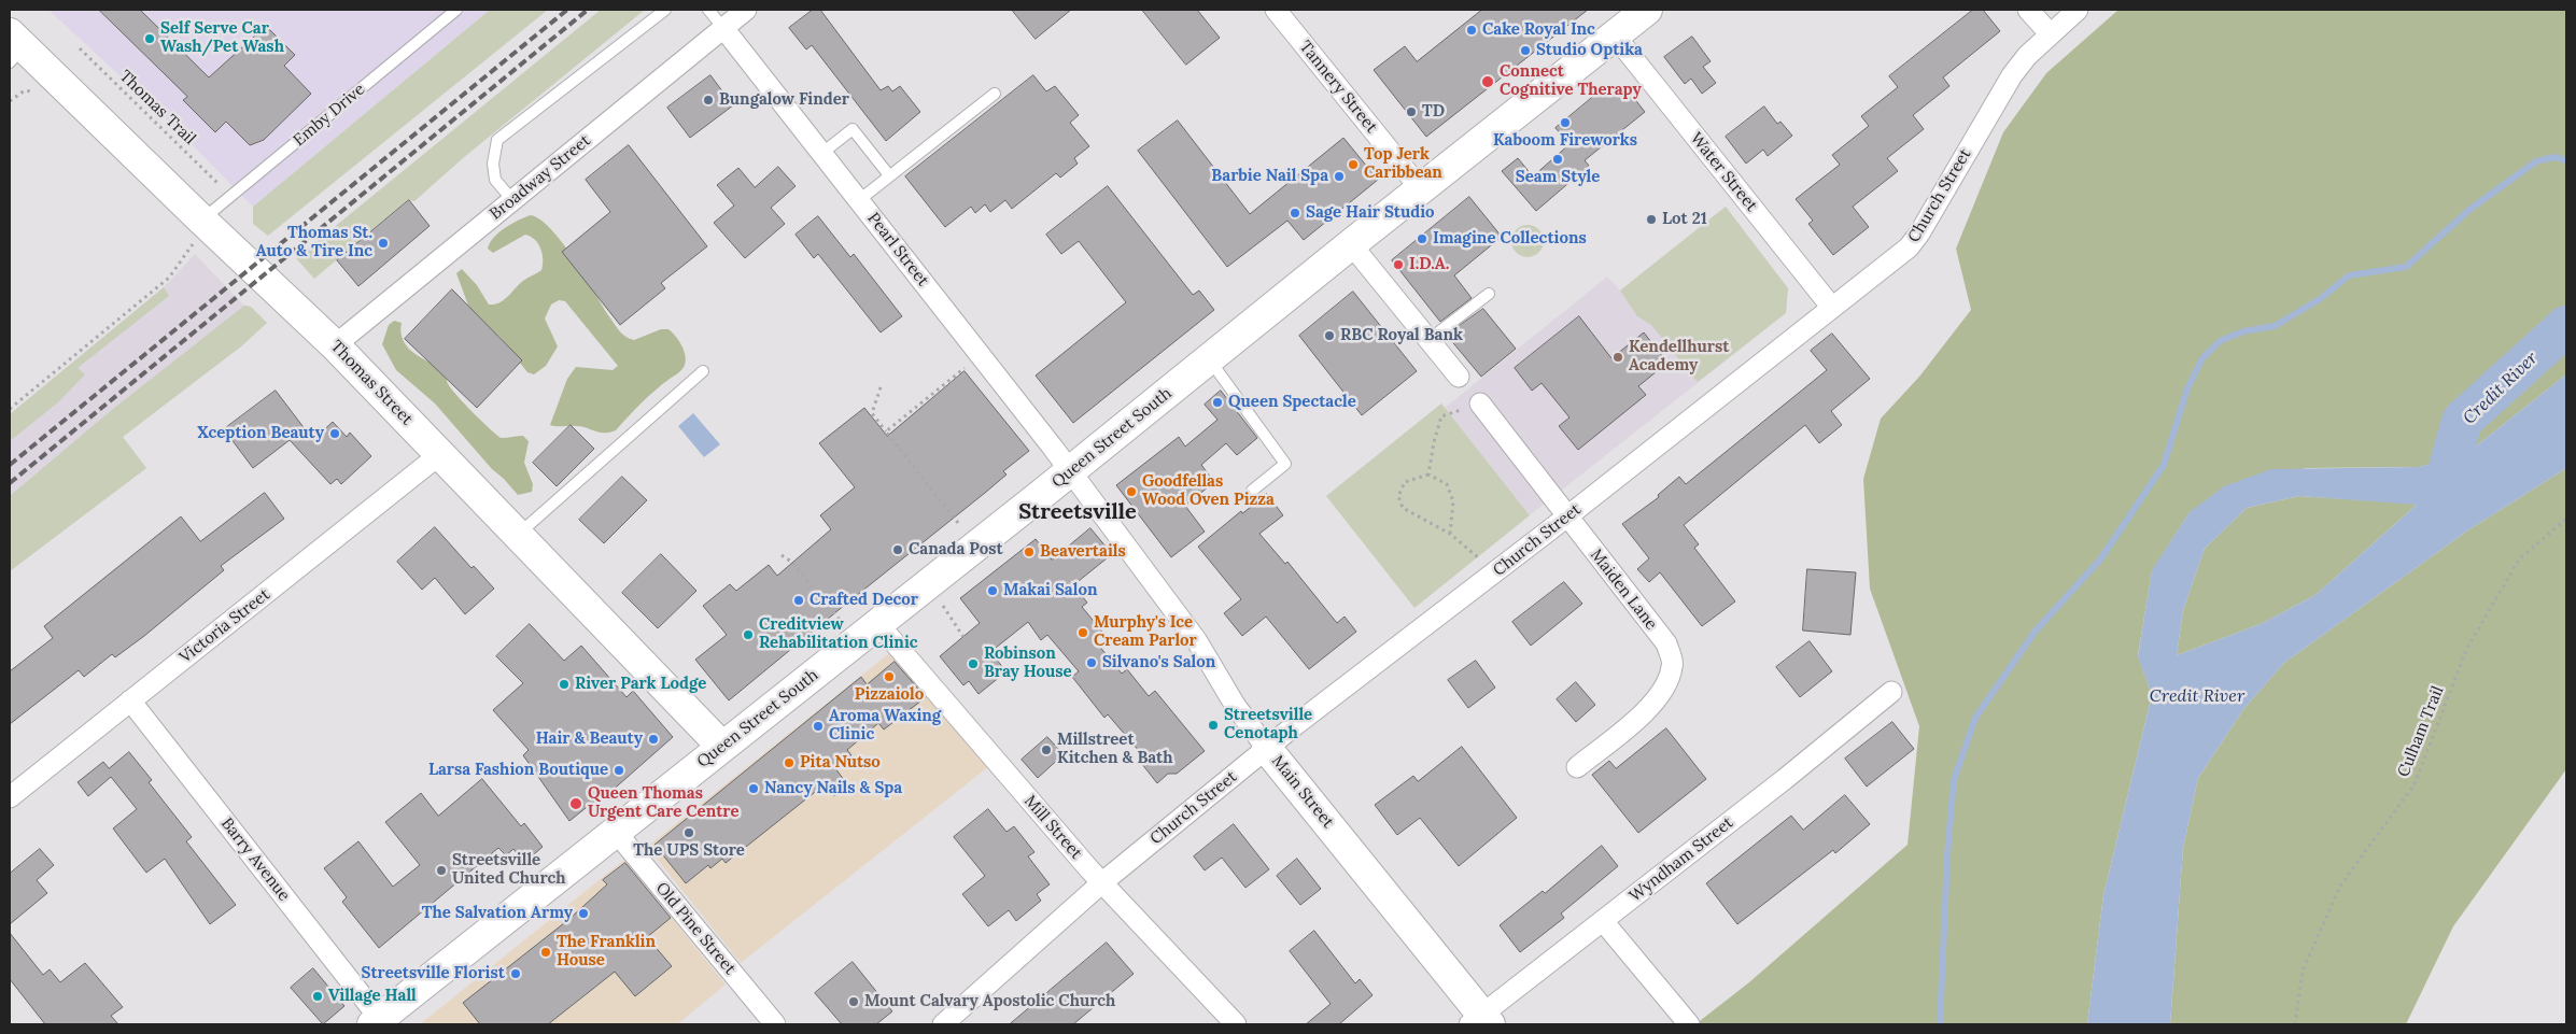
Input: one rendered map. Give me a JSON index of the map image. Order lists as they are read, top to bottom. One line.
{"streets":{"main road":["Thomas Street","Queen Street South","Main Street"],"street":["Tannery Street","Water Street","Broadway Street","Church Street","Pearl Street","Maiden Lane","Victoria Street","Mill Street","Barry Avenue","Wyndham Street","Old Pine Street"],"lane":["Emby Drive"],"path":["Thomas Trail","Culham Trail"]},"crossings":[["Tannery Street","Queen Street South"],["Emby Drive","Thomas Street"],["Water Street","Church Street"],["Water Street","Queen Street South"],["Broadway Street","Pearl Street"],["Broadway Street","Thomas Street"],["Church Street","Maiden Lane"],["Church Street","Main Street"],["Church Street","Mill Street"],["Pearl Street","Queen Street South"],["Pearl Street","Main Street"],["Thomas Street","Queen Street South"],["Thomas Street","Victoria Street"],["Queen Street South","Main Street"],["Queen Street South","Mill Street"],["Queen Street South","Barry Avenue"],["Queen Street South","Old Pine Street"],["Victoria Street","Barry Avenue"],["Main Street","Wyndham Street"]],"districts":["Streetsville"],"water":["Credit River"],"places":["Cake Royal Inc","Self Serve Car Wash/Pet Wash","Studio Optika","Connect Cognitive Therapy","Bungalow Finder","TD","Kaboom Fireworks","Seam Style","Top Jerk Caribbean","Barbie Nail Spa","Sage Hair Studio","Lot 21","Imagine Collections","Thomas St. Auto & Tire Inc","I.D.A.","RBC Royal Bank","Kendellhurst Academy","Queen Spectacle","Xception Beauty","Goodfellas Wood Oven Pizza","Canada Post","Beavertails","Makai Salon","Crafted Decor","Murphy's Ice Cream Parlor","Creditview Rehabilitation Clinic","Silvano's Salon","Robinson Bray House","Pizzaiolo","River Park Lodge","Streetsville Cenotaph","Aroma Waxing Clinic","Hair & Beauty","Millstreet Kitchen & Bath","Pita Nutso","Larsa Fashion Boutique","Nancy Nails & Spa","Queen Thomas Urgent Care Centre","The UPS Store","Streetsville United Church","The Salvation Army","The Franklin House","Streetsville Florist","Village Hall","Mount Calvary Apostolic Church"]}
